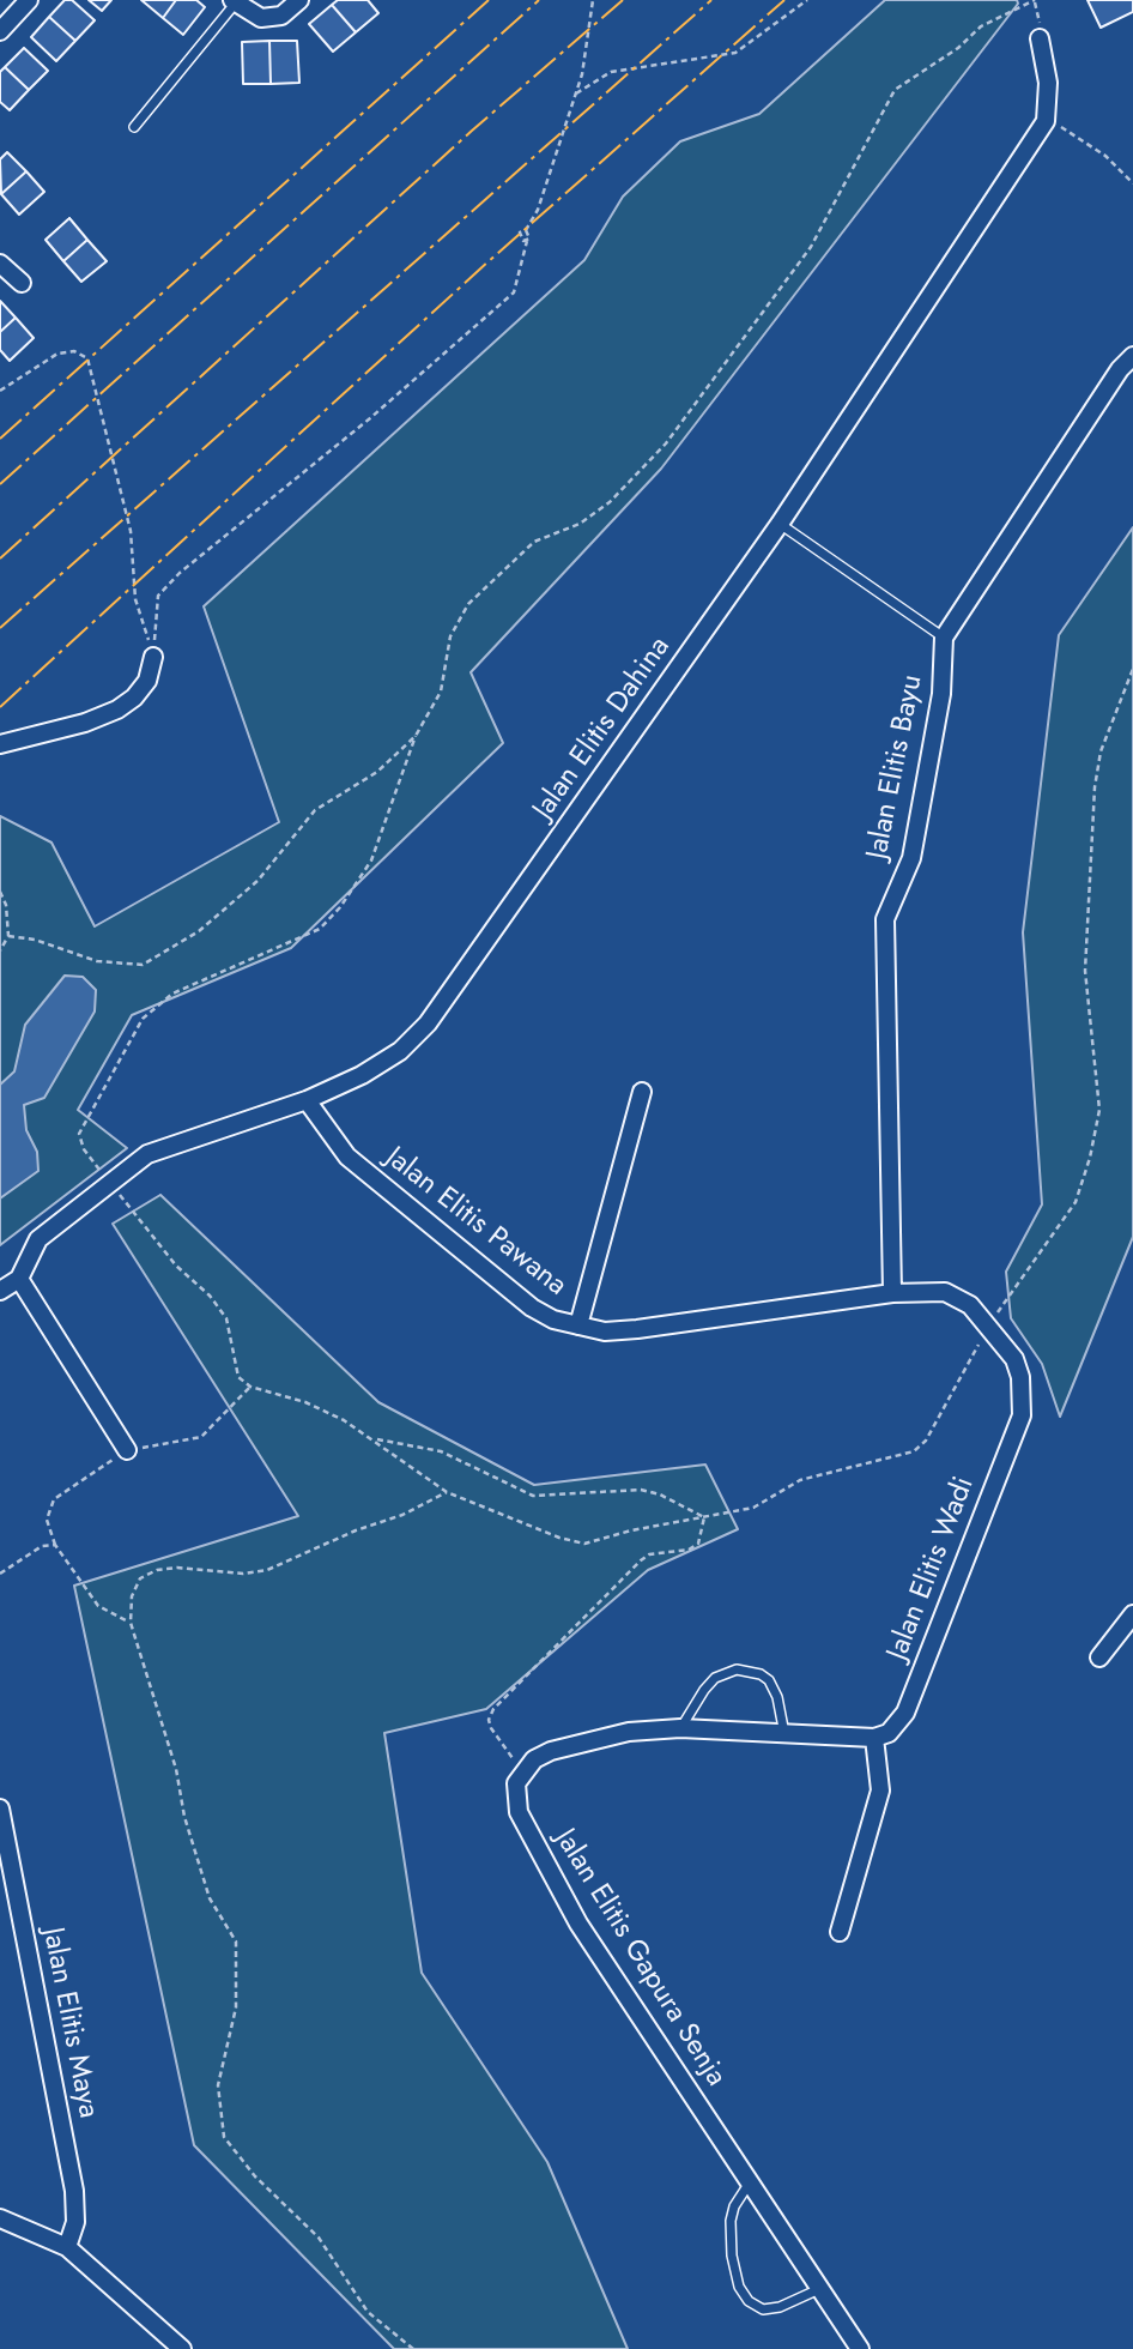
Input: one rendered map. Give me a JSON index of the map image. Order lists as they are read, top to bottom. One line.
{"streets":{"street":["Jalan Elitis Dahina","Jalan Elitis Bayu","Jalan Elitis Pawana","Jalan Elitis Wadi","Jalan Elitis Gapura Senja","Jalan Elitis Maya"]},"crossings":[["Jalan Elitis Dahina","Jalan Elitis Pawana"],["Jalan Elitis Bayu","Jalan Elitis Pawana"],["Jalan Elitis Bayu","Jalan Elitis Wadi"],["Jalan Elitis Pawana","Jalan Elitis Wadi"]]}
